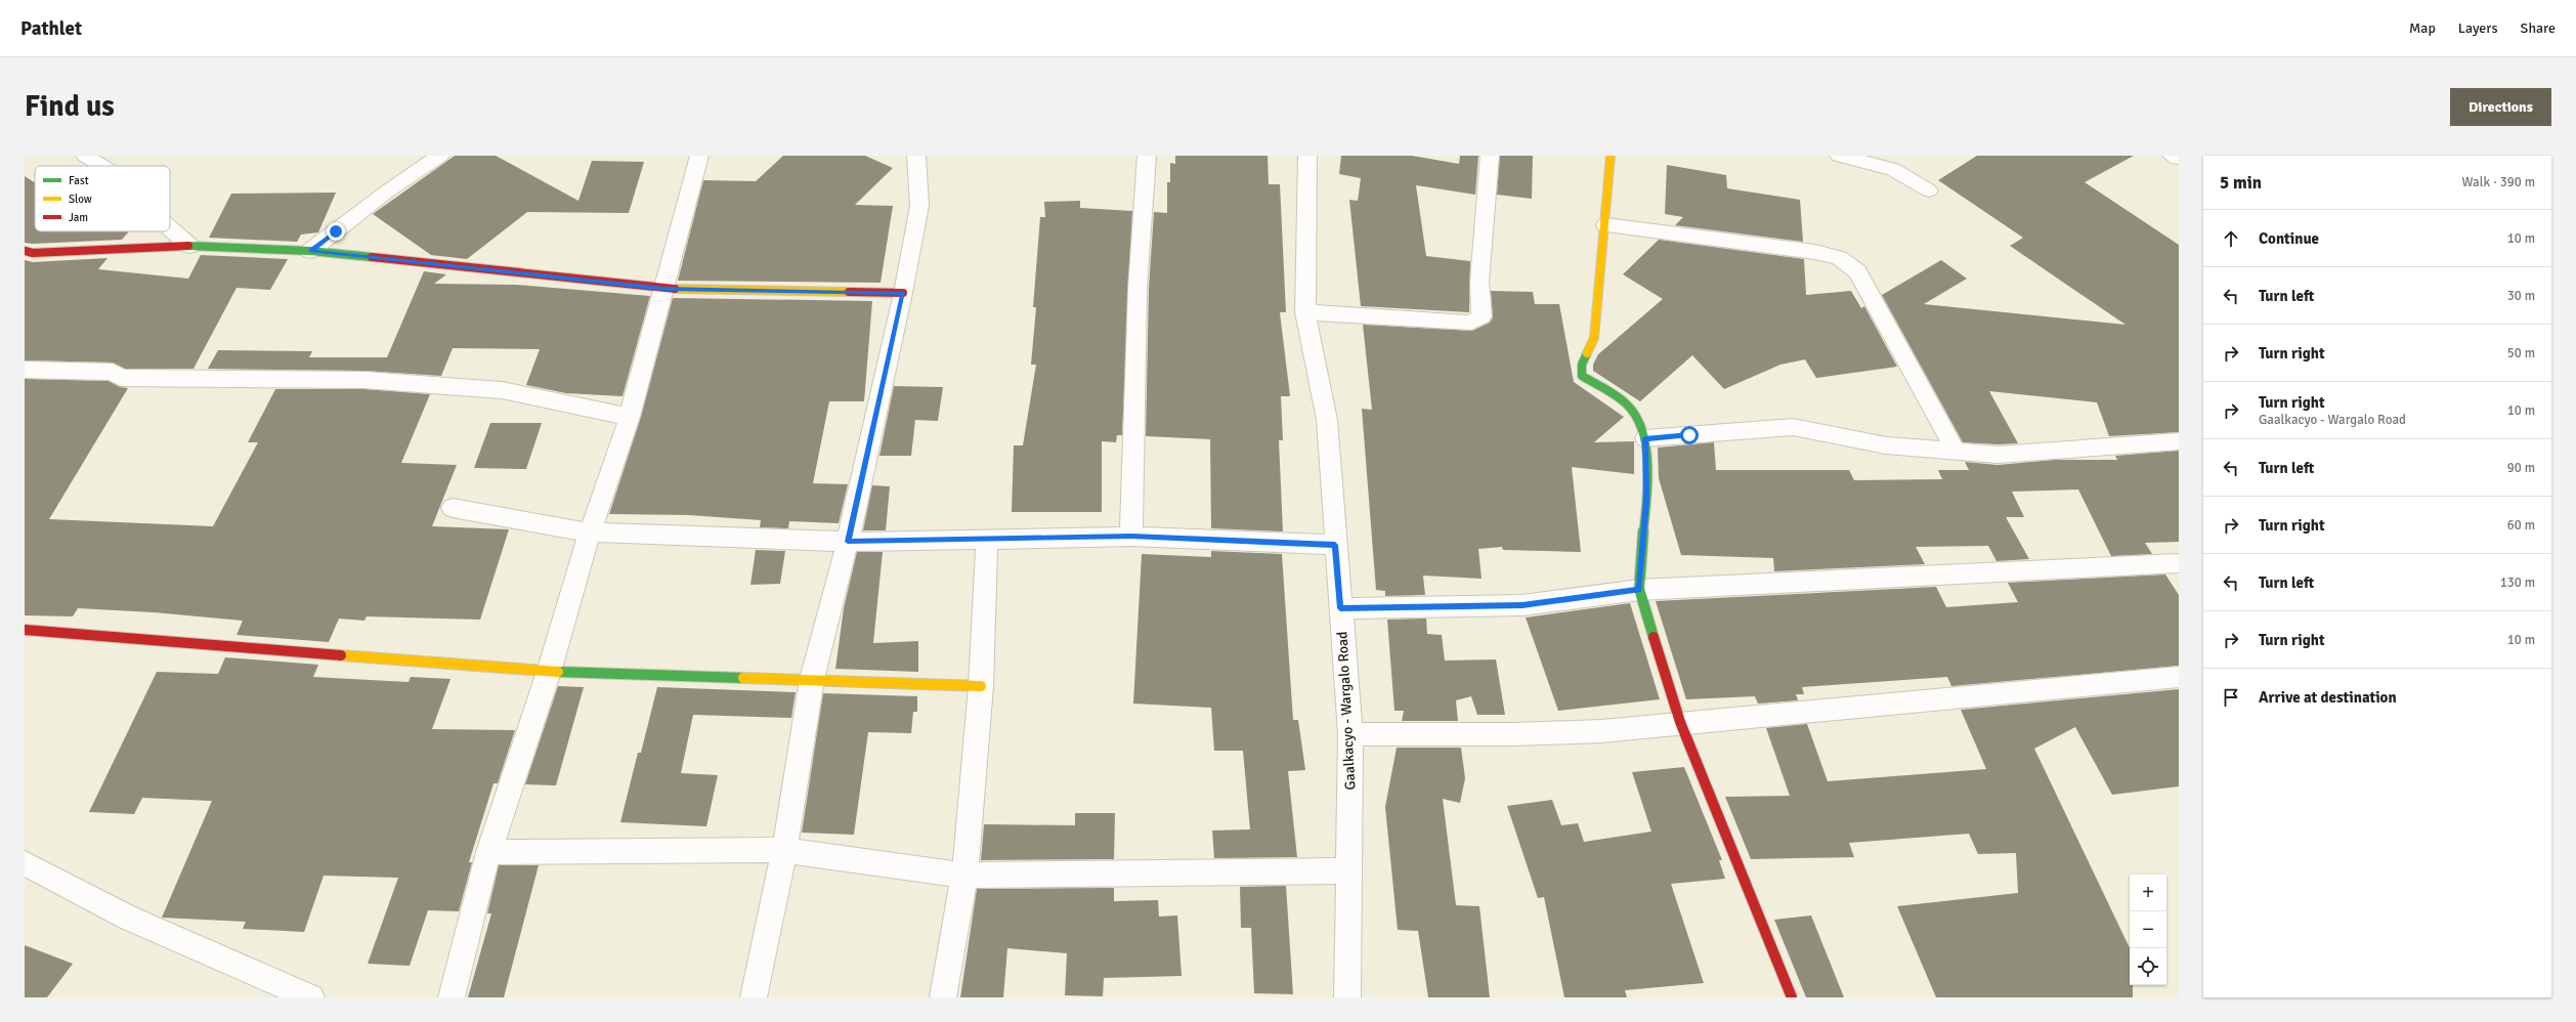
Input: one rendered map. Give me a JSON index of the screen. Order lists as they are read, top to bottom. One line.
{"streets":{"street":["Gaalkacyo - Wargalo Road"]},"legend":["Fast","Slow","Jam"],"page":{"header":"Pathlet","nav":["Map","Layers","Share"],"buttons":"Directions","title":"Find us","heading":["5 min","Walk · 390 m"],"list":[["Continue","10 m"],["Turn left","30 m"],["Turn right","50 m"],["Turn right","Gaalkacyo - Wargalo Road","10 m"],["Turn left","90 m"],["Turn right","60 m"],["Turn left","130 m"],["Turn right","10 m"],"Arrive at destination"],"map_buttons":["+","−"]}}
